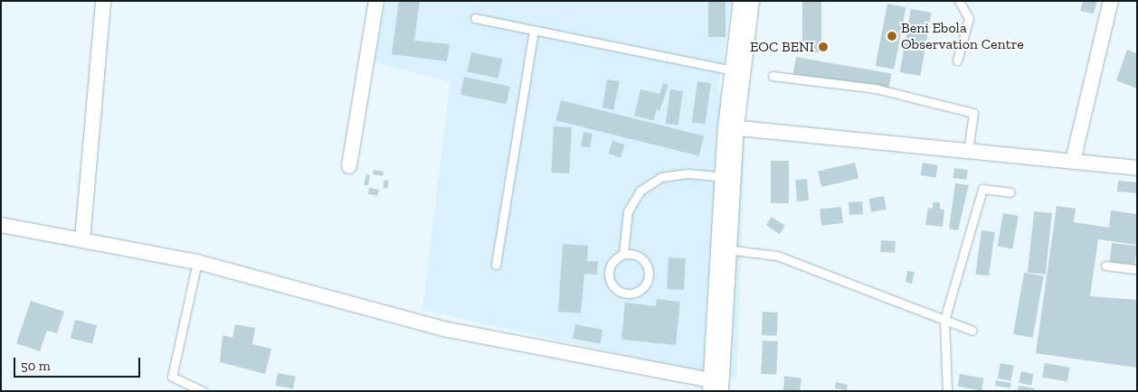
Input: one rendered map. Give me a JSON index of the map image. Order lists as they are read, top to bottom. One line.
{"places":["Beni Ebola Observation Centre","EOC BENI"],"scale_bar":"50 m"}
